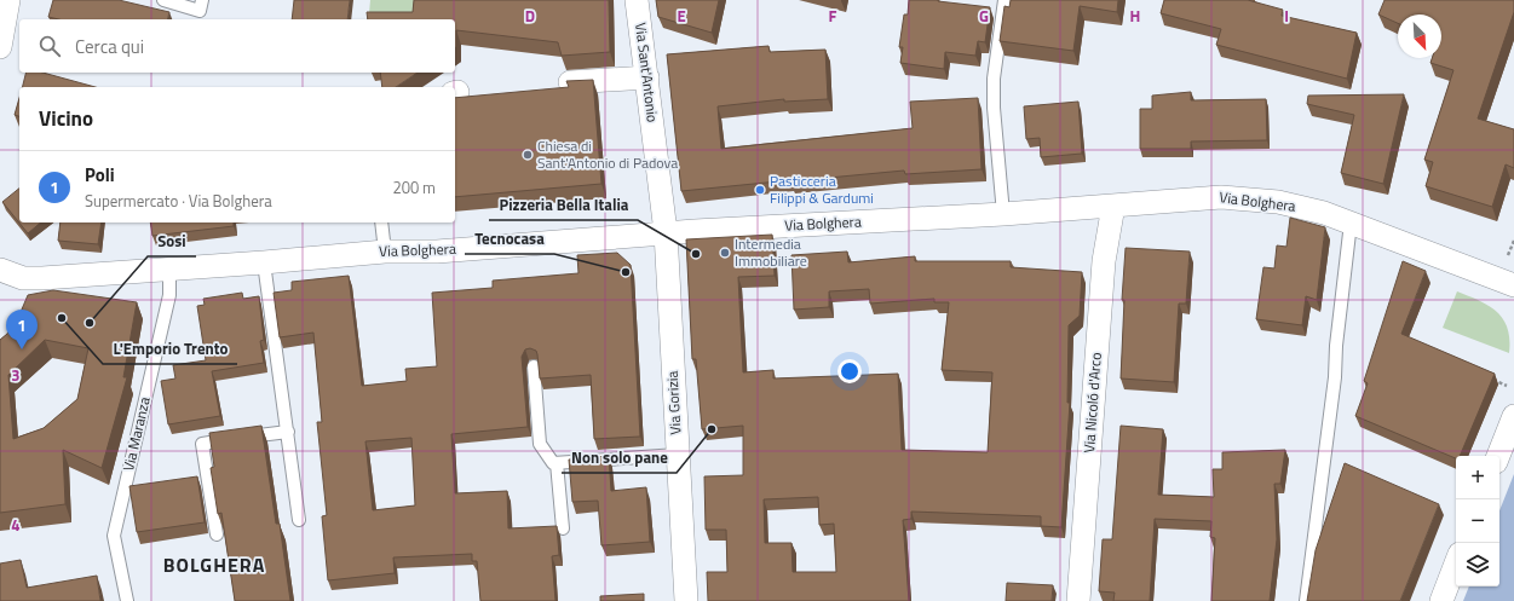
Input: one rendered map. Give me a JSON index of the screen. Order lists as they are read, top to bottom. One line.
{"streets":{"street":["Via Sant'Antonio","Via Bolghera","Via Gorizia","Via Nicoló d'Arco"],"lane":["Via Maranza"]},"crossings":[["Via Sant'Antonio","Via Bolghera"],["Via Sant'Antonio","Via Gorizia"],["Via Bolghera","Via Gorizia"],["Via Bolghera","Via Nicoló d'Arco"],["Via Bolghera","Via Maranza"]],"districts":["BOLGHERA"],"places":["Chiesa di Sant'Antonio di Padova","Pasticceria Filippi & Gardumi","Intermedia Immobiliare","Pizzeria Bella Italia","Tecnocasa","L'Emporio Trento","Sosi","Non solo pane"],"north":"bottom right","page":{"search":"Cerca qui","heading":"Vicino","list":[{"mark":"1","name":"Poli","note":"Supermercato · Via Bolghera","value":"200 m"}],"pins":"1","map_buttons":["+","−"]},"grid":{"columns":["D","E","F","G","H","I"],"rows":["3","4"]}}
